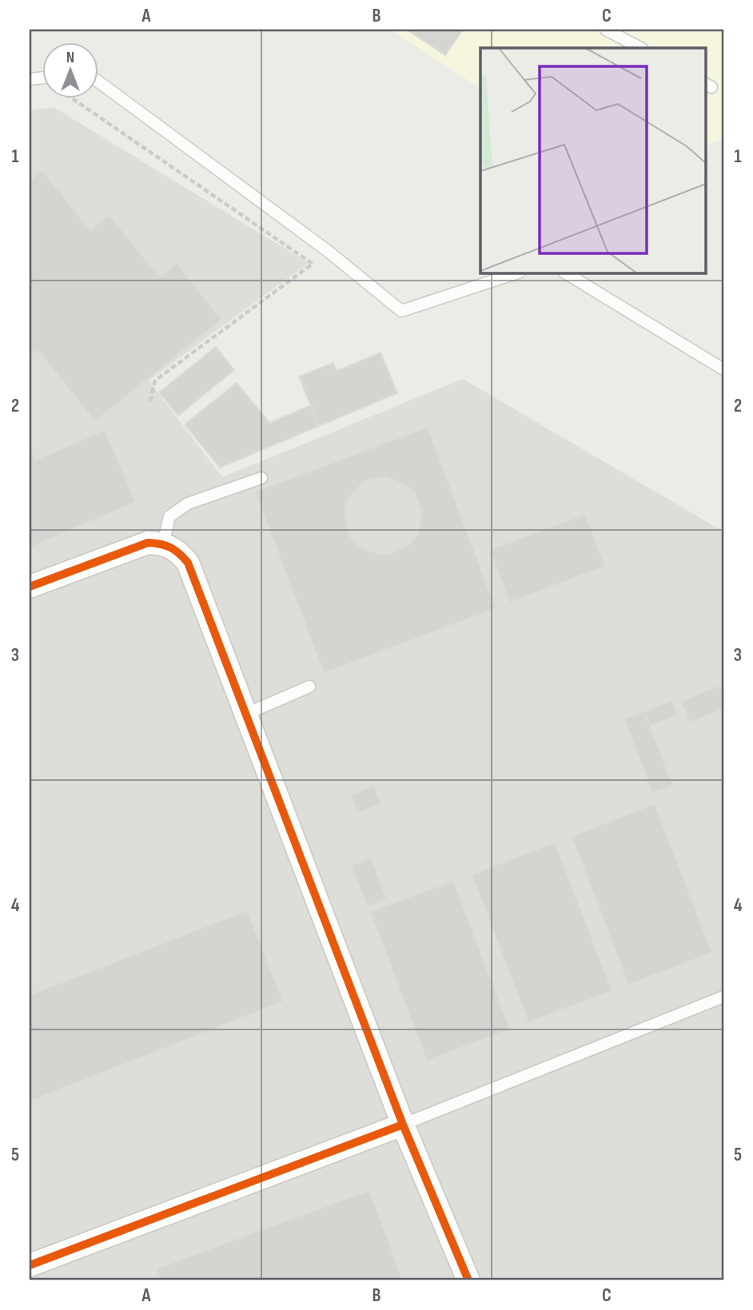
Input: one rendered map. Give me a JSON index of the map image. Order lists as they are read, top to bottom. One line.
{"north":"top","grid":{"columns":["A","B","C"],"rows":["1","2","3","4","5"]}}
